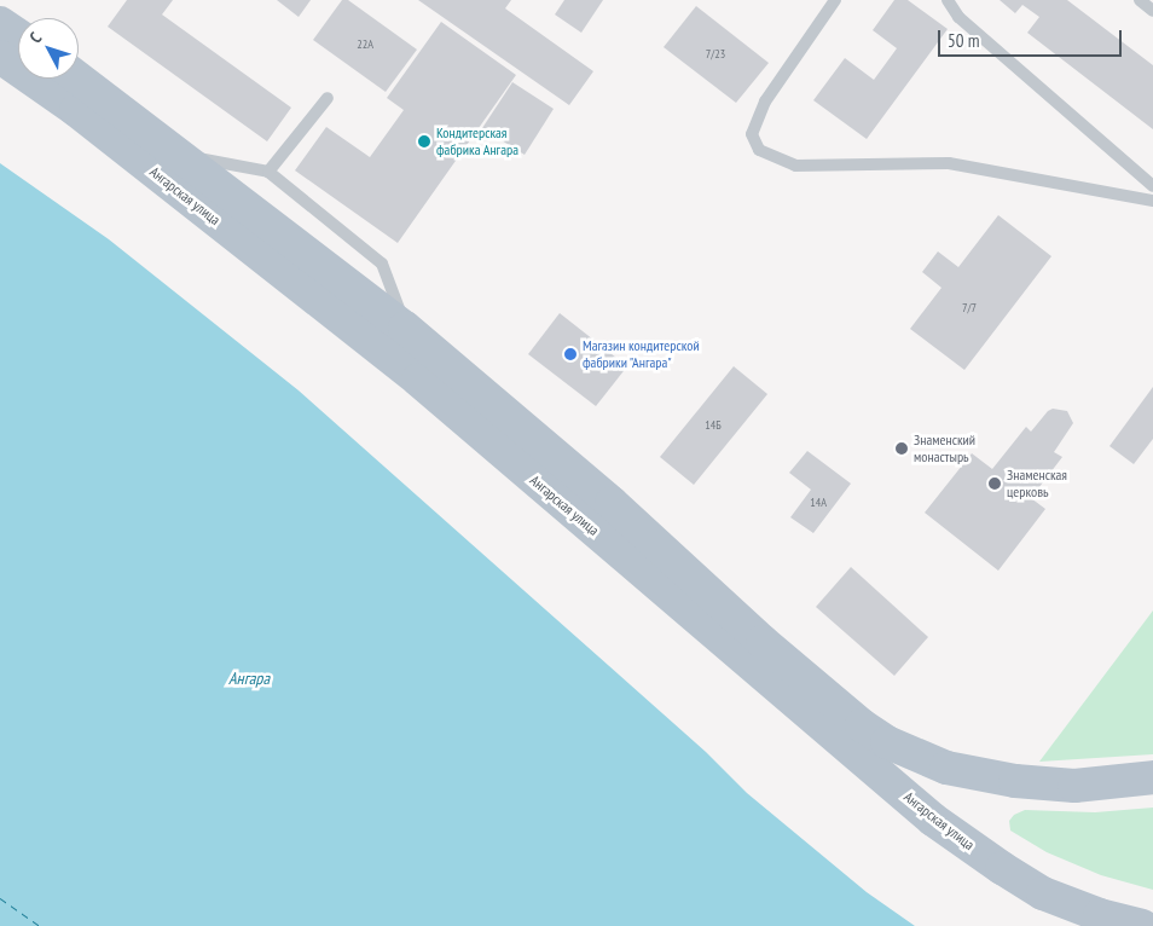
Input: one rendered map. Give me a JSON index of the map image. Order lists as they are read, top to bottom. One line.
{"streets":{"main road":["Ангарская улица"]},"water":["Ангара"],"places":["Кондитерская фабрика Ангара","Магазин кондитерской фабрики \"Ангара\"","Знаменский монастырь","Знаменская церковь"],"house_numbers":["22А","7/23","7/7","14Б","14А"],"scale_bar":"50 m","north":"top left"}
